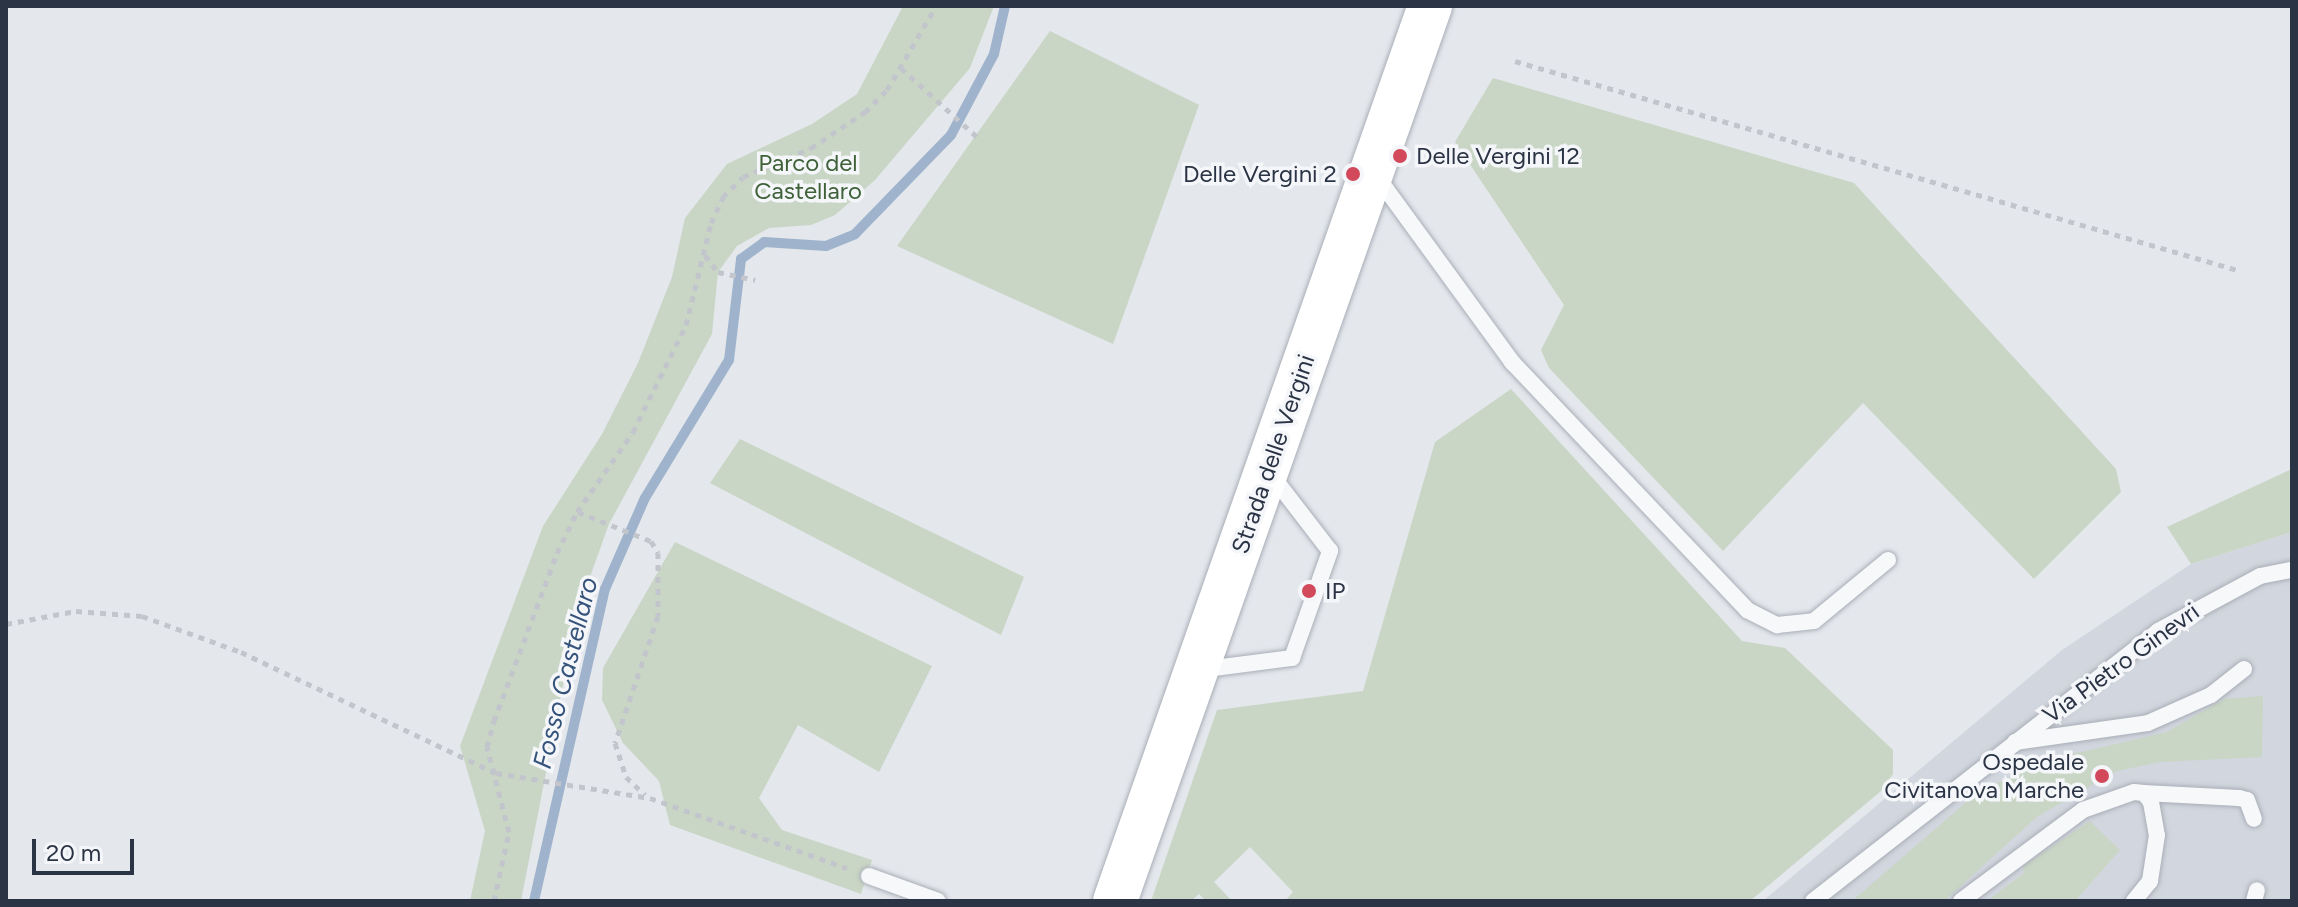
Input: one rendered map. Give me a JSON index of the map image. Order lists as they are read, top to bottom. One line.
{"streets":{"main road":["Strada delle Vergini"],"lane":["Via Pietro Ginevri"]},"water":["Fosso Castellaro"],"parks":["Parco del Castellaro"],"places":["Delle Vergini 12","Delle Vergini 2","IP","Ospedale Civitanova Marche"],"scale_bar":"20 m"}
